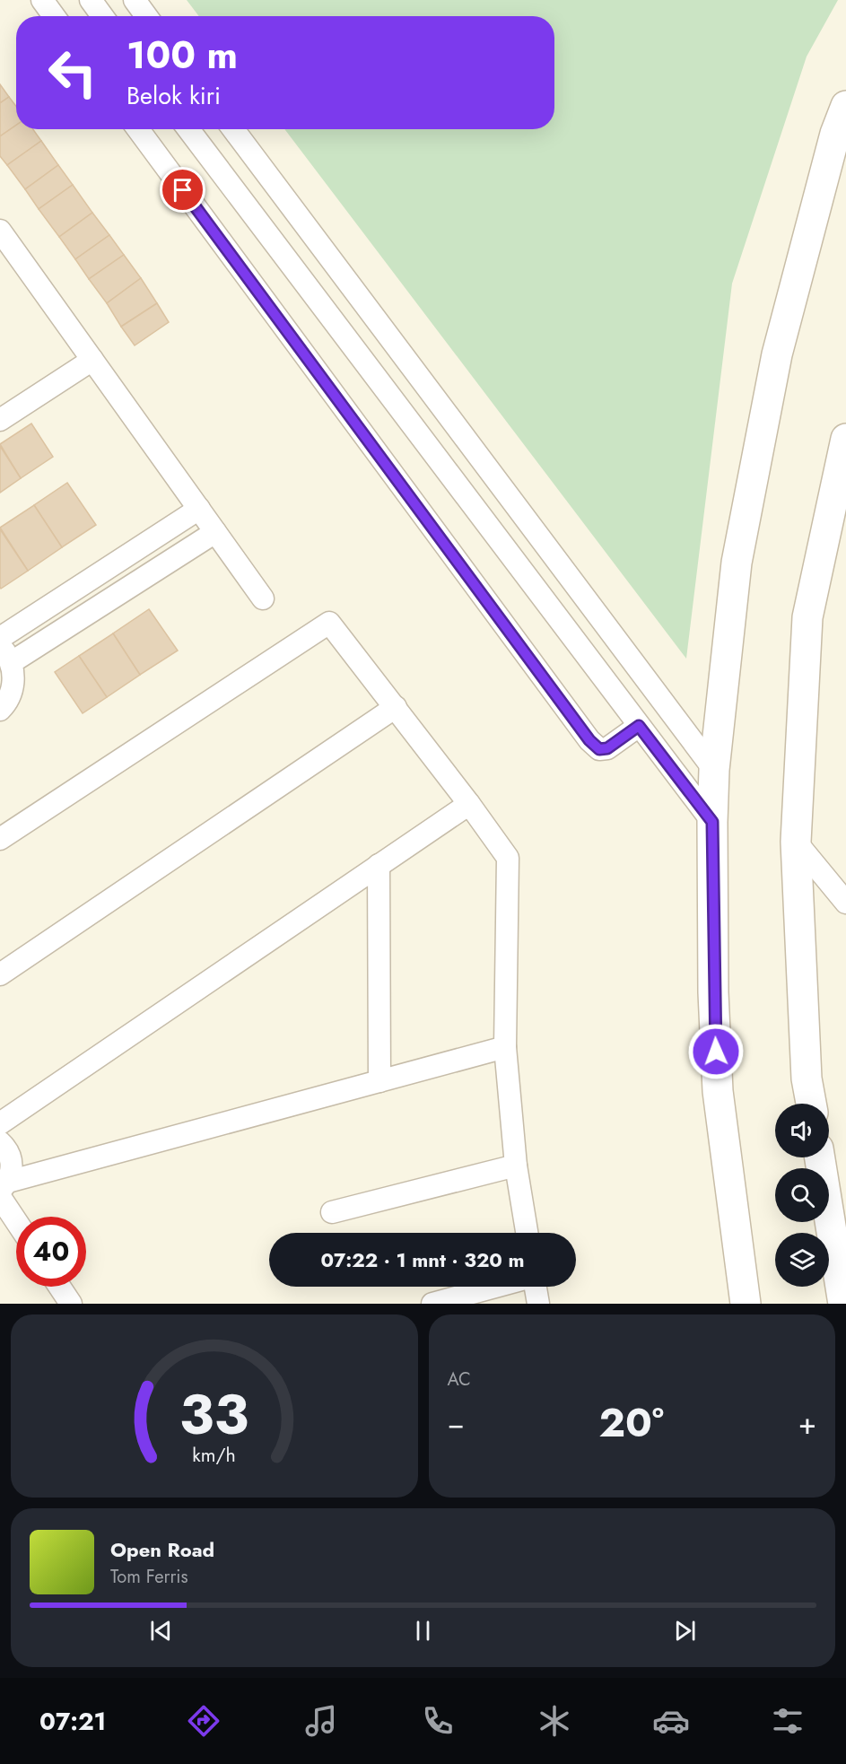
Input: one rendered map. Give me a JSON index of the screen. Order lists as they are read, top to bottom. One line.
{"page":{"turn":["100 m","Belok kiri"],"limit":"40","trip":"07:22 · 1 mnt · 320 m","tile":"AC","heat":["−","20°","+"],"song":["Open Road","Tom Ferris"],"tabs":"07:21","gauge":["33","km/h"]}}
